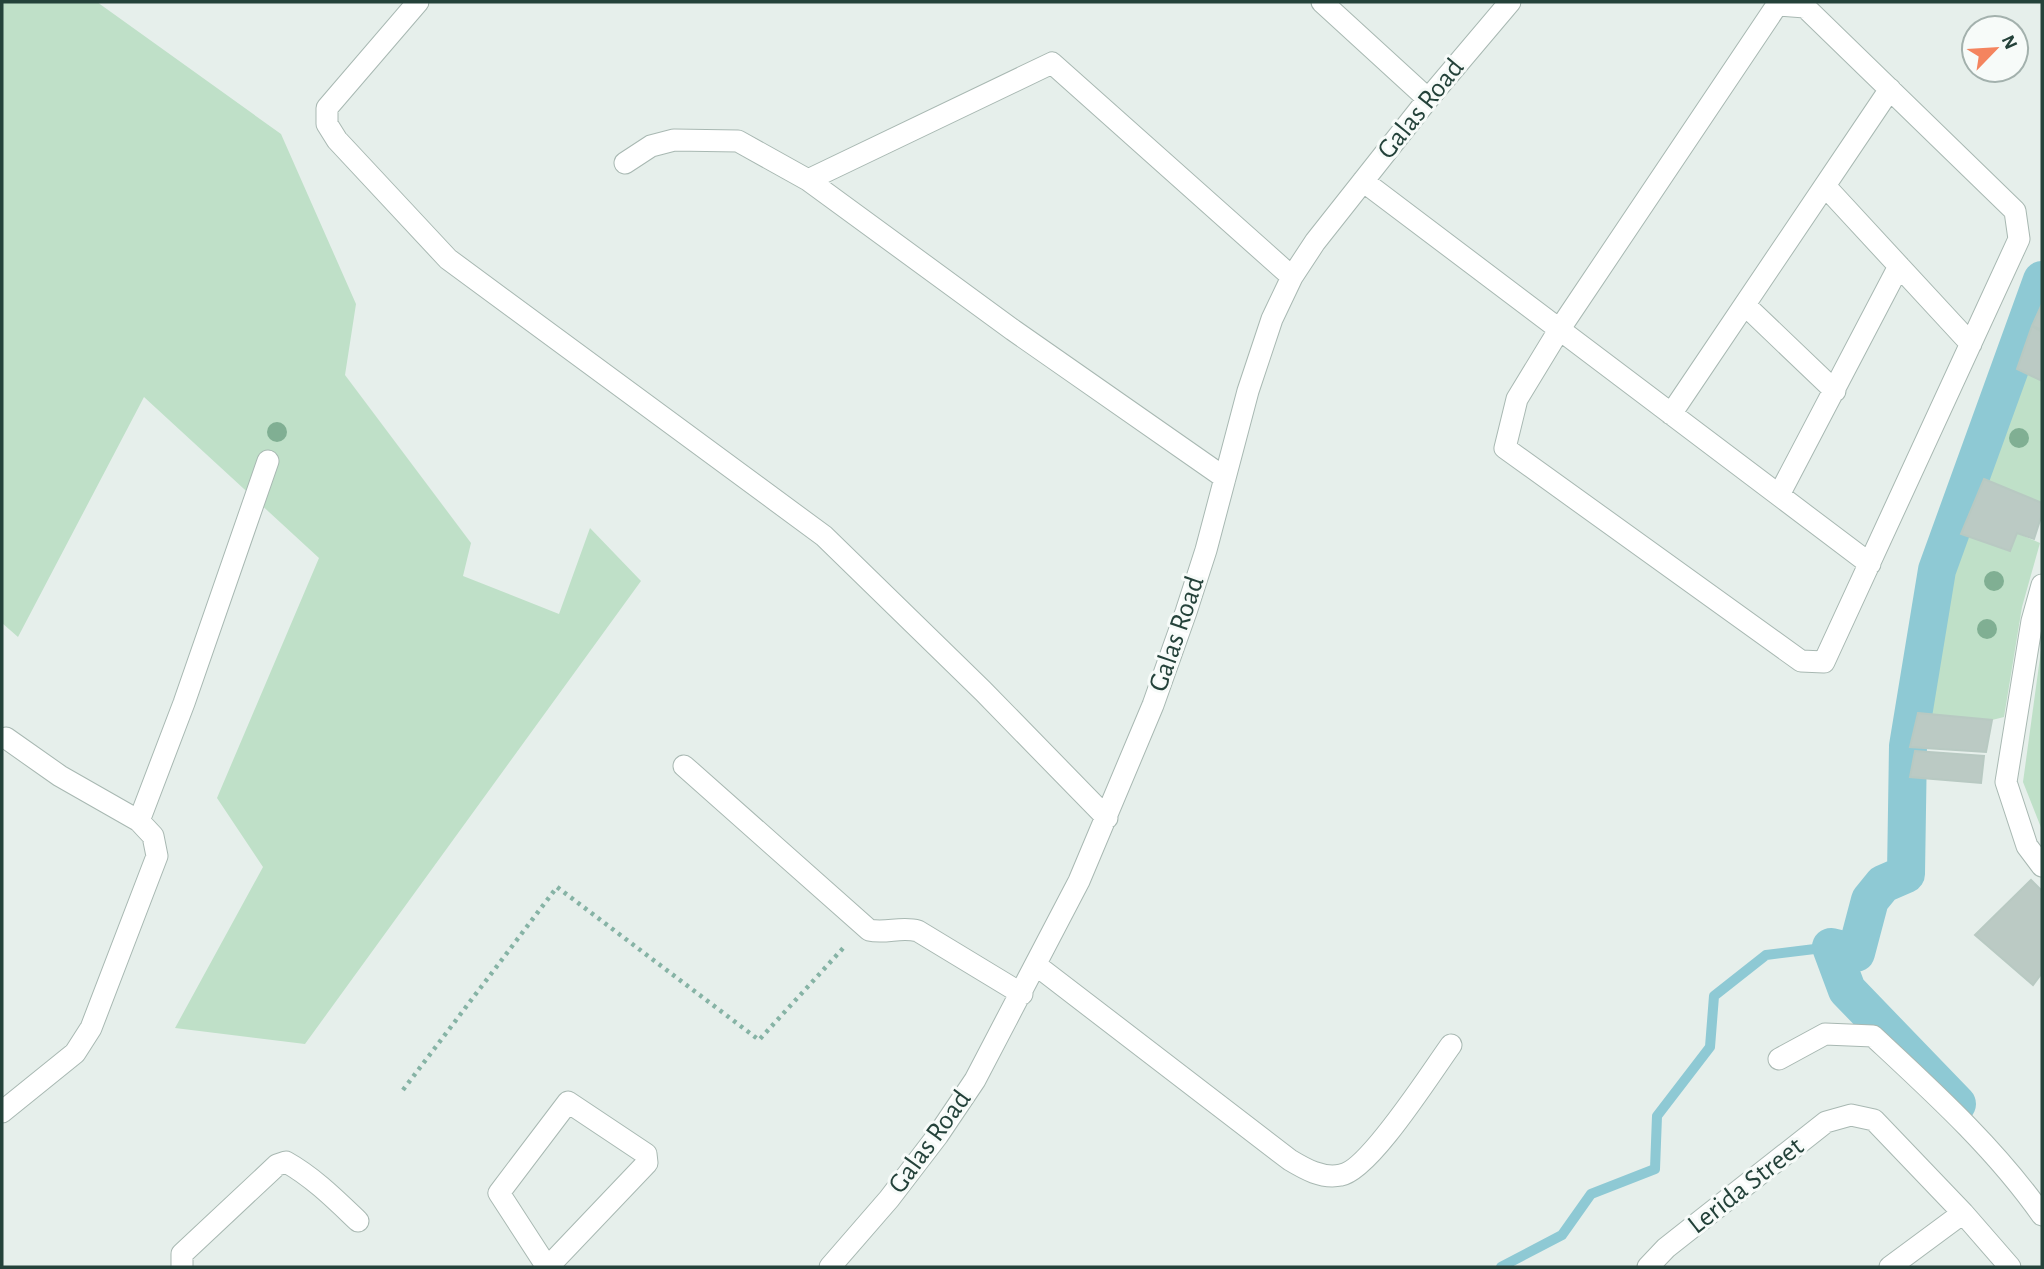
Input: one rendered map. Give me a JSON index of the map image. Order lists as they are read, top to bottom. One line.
{"streets":{"street":["Galas Road","Lerida Street"]},"north":"top right"}
